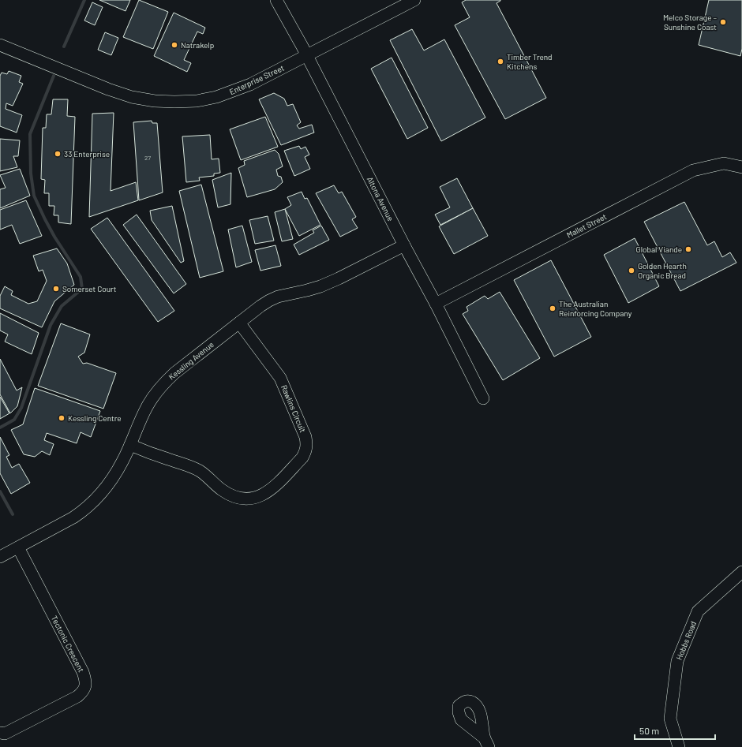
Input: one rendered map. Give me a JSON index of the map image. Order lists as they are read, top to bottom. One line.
{"streets":{"street":["Enterprise Street","Altona Avenue","Mallet Street","Kessling Avenue","Rawlins Circuit","Hobbs Road","Tectonic Crescent"]},"crossings":[["Enterprise Street","Altona Avenue"],["Altona Avenue","Mallet Street"],["Altona Avenue","Kessling Avenue"],["Kessling Avenue","Rawlins Circuit"],["Kessling Avenue","Tectonic Crescent"]],"places":["Melco Storage – Sunshine Coast","Natrakelp","Timber Trend Kitchens","33 Enterprise","Global Viande","Golden Hearth Organic Bread","Somerset Court","The Australian Reinforcing Company","Kessling Centre"],"house_numbers":["27"],"scale_bar":"50 m"}
